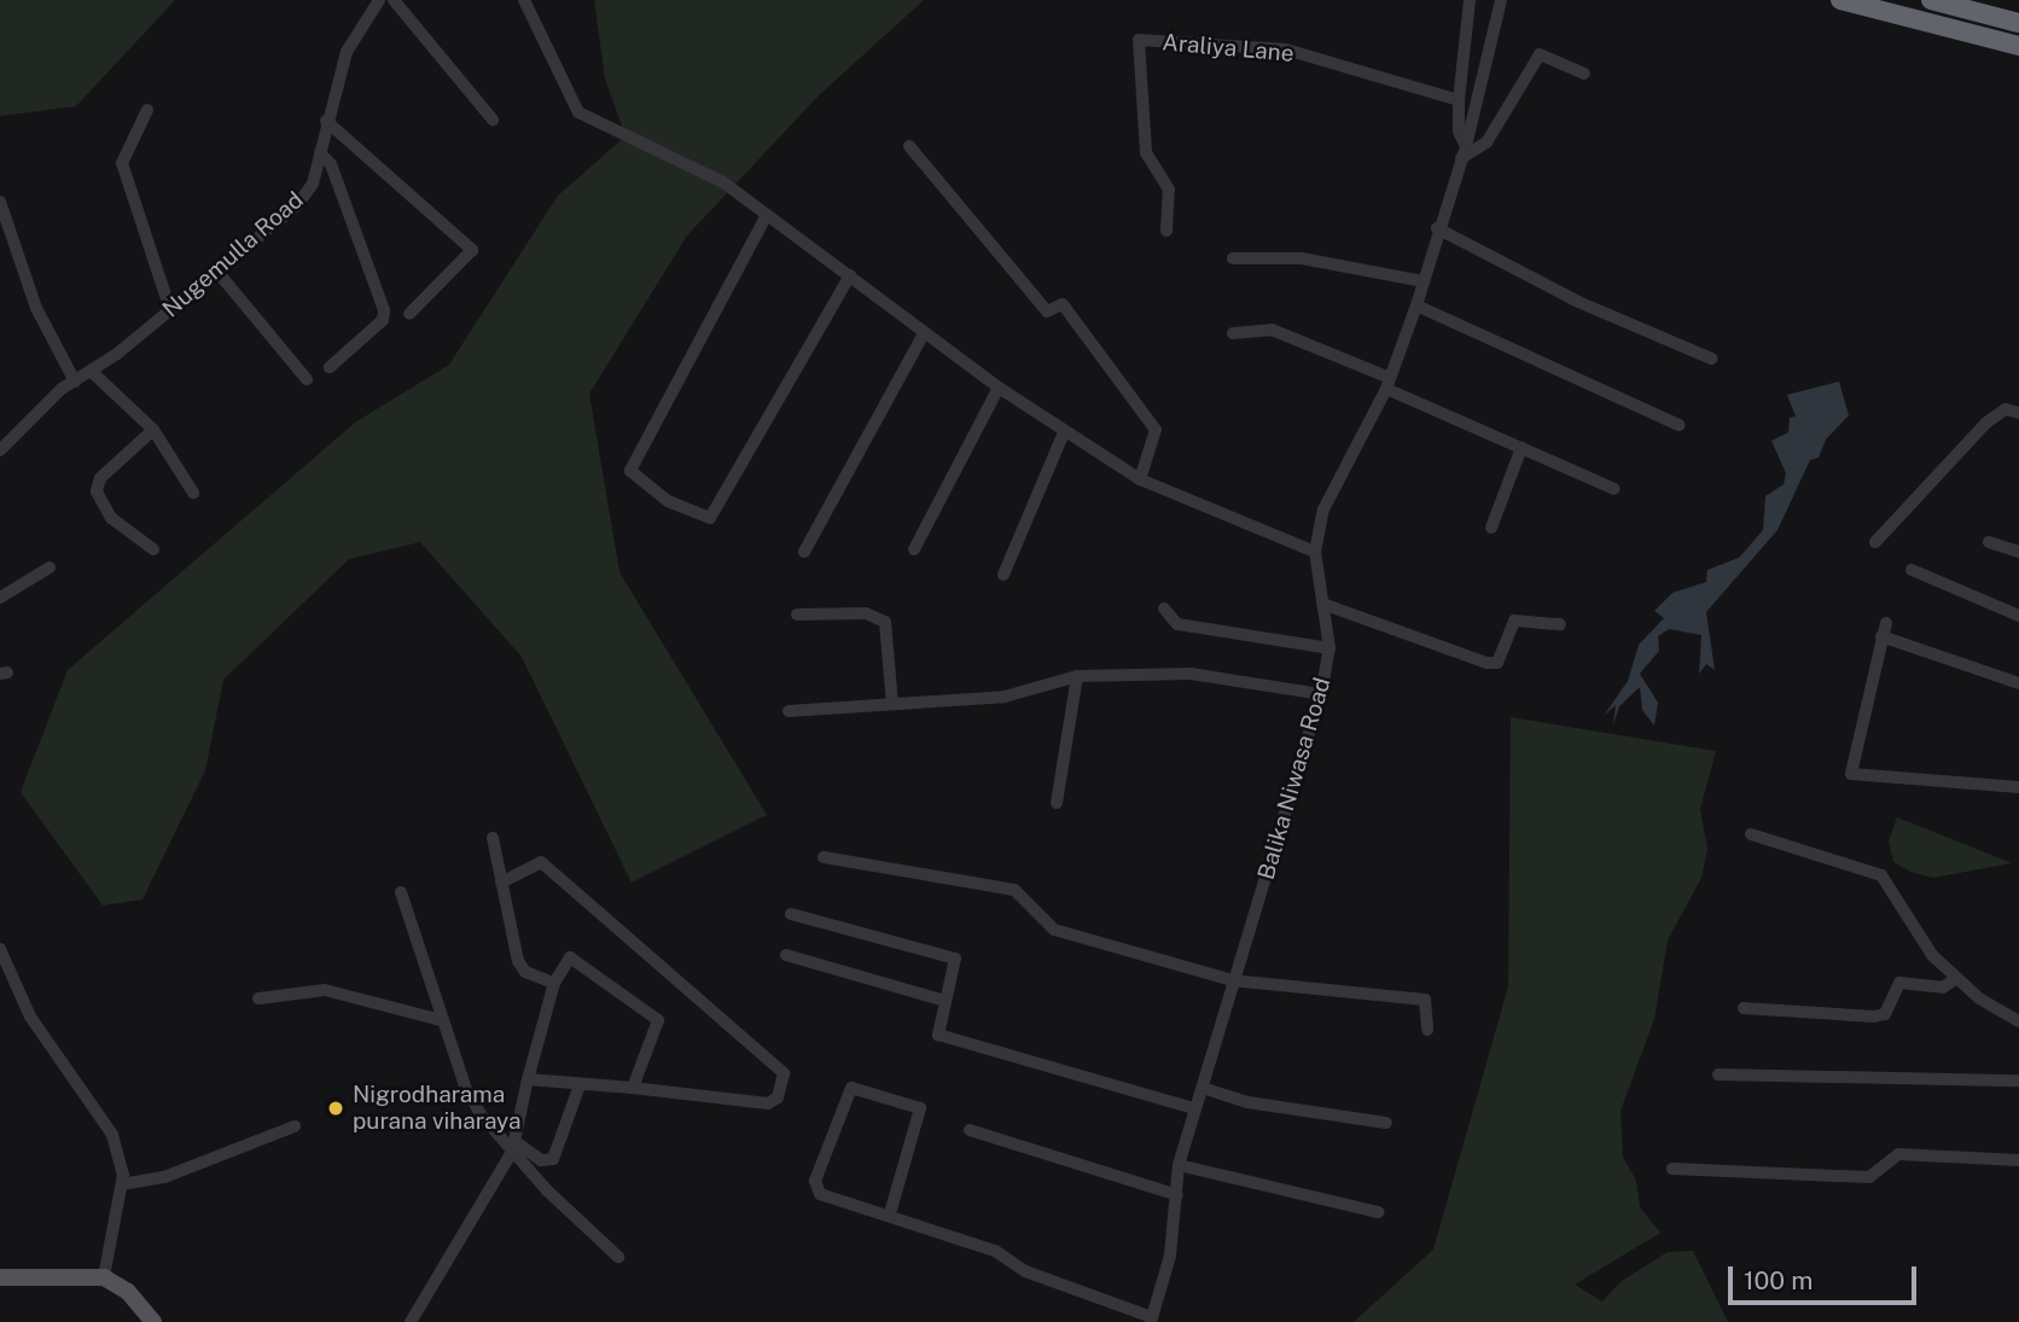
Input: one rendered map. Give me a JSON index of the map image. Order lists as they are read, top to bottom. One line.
{"streets":{"street":["Araliya Lane","Nugemulla Road","Balika Niwasa Road"]},"places":["Nigrodharama purana viharaya"],"scale_bar":"100 m"}
